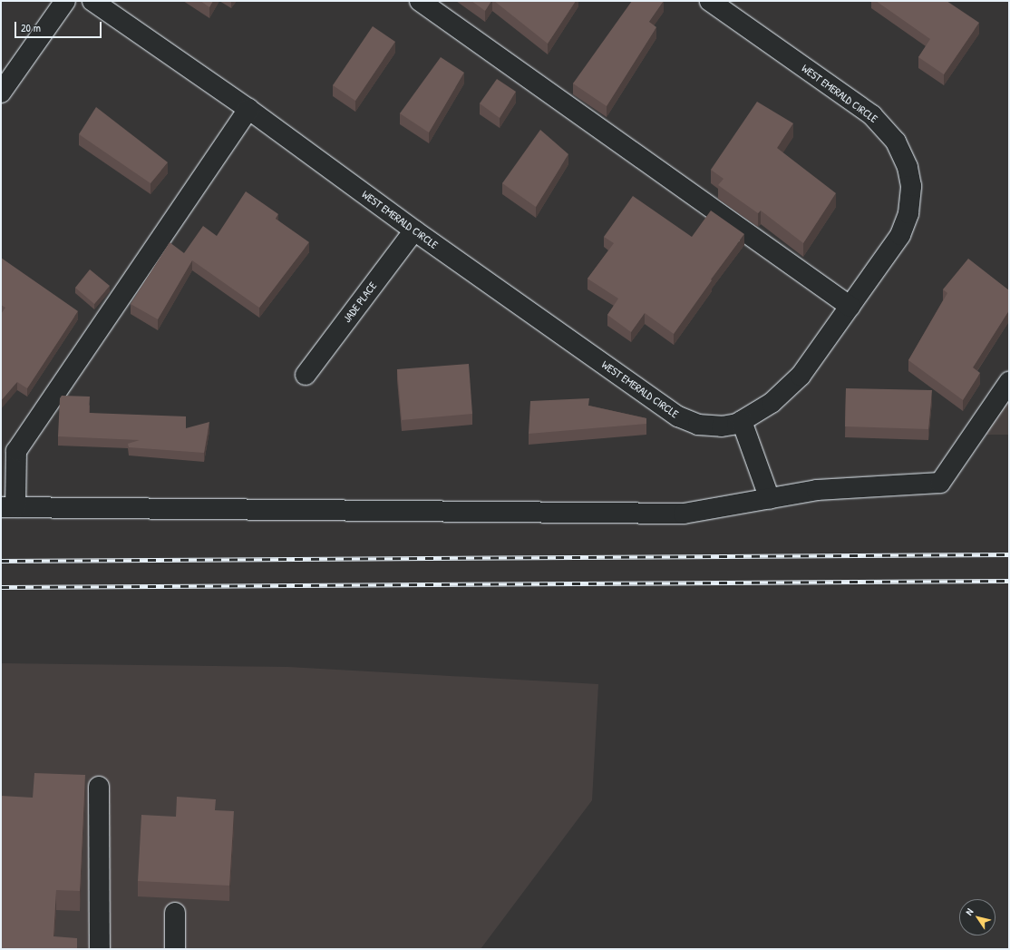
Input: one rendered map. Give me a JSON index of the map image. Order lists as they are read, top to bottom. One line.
{"streets":{"street":["WEST EMERALD CIRCLE","JADE PLACE"]},"crossings":[["WEST EMERALD CIRCLE","JADE PLACE"]],"scale_bar":"20 m","north":"top left"}
